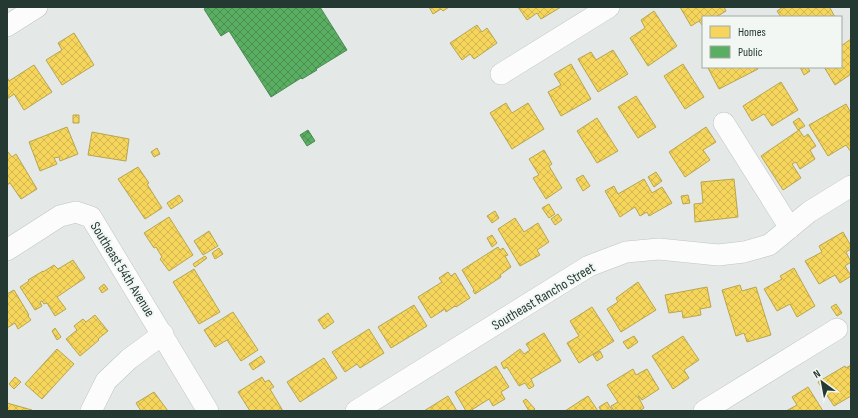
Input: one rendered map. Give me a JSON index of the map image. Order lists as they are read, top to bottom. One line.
{"streets":{"street":["Southeast 54th Avenue","Southeast Rancho Street"]},"legend":["Homes","Public"],"north":"top left"}
